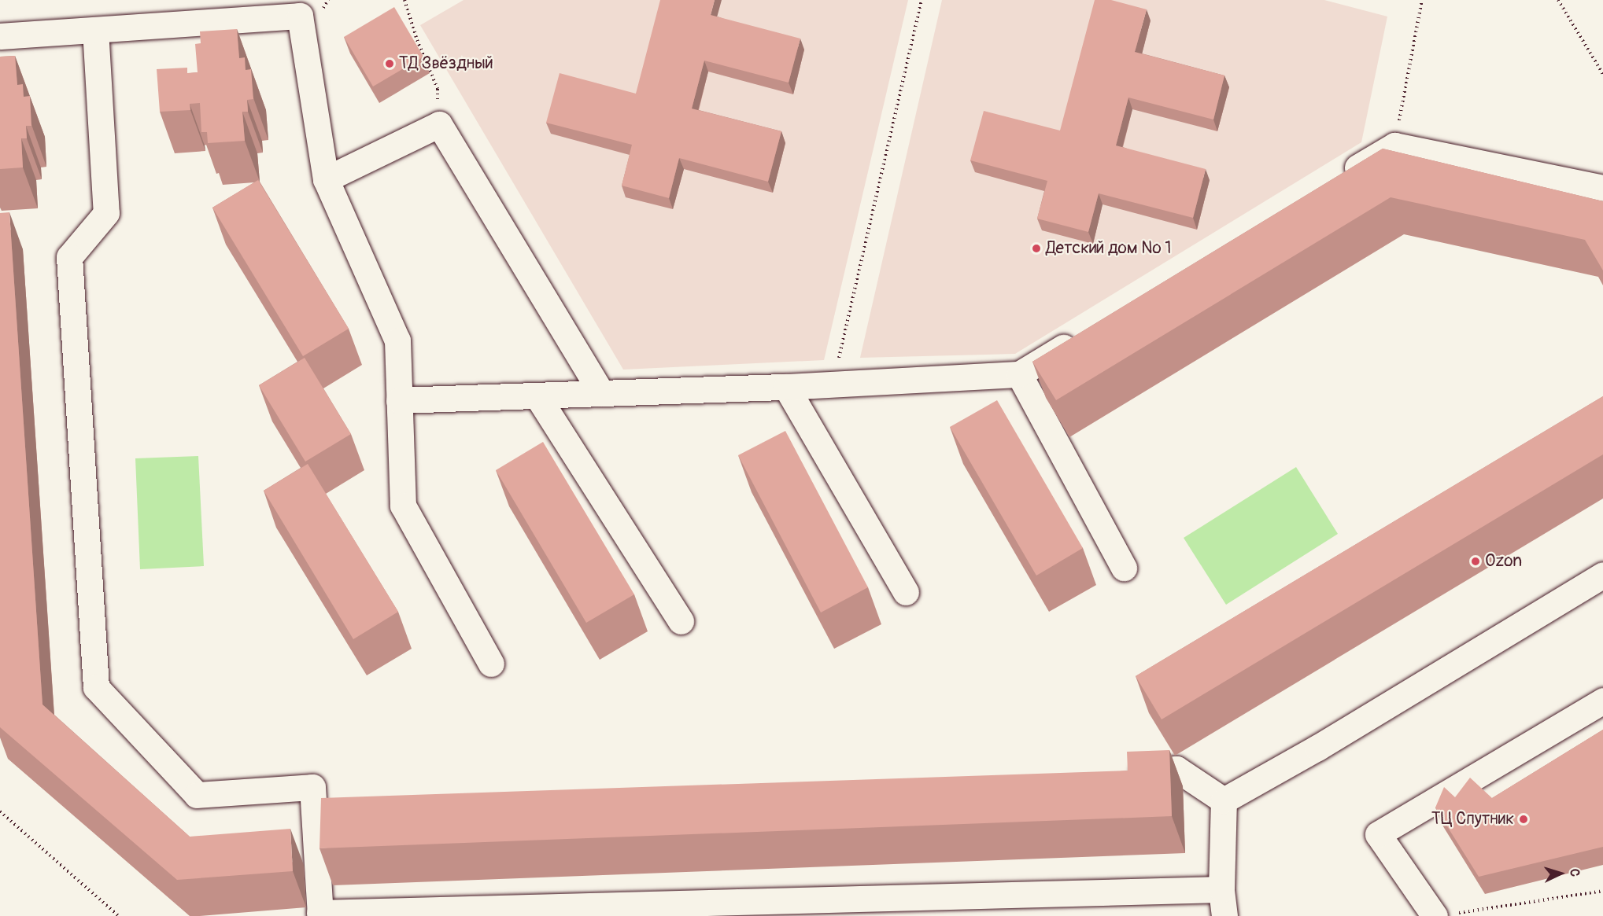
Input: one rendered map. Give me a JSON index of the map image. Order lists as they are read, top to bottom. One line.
{"places":["ТД Звёздный","Детский дом № 1","Ozon","ТЦ Спутник"],"north":"right"}
